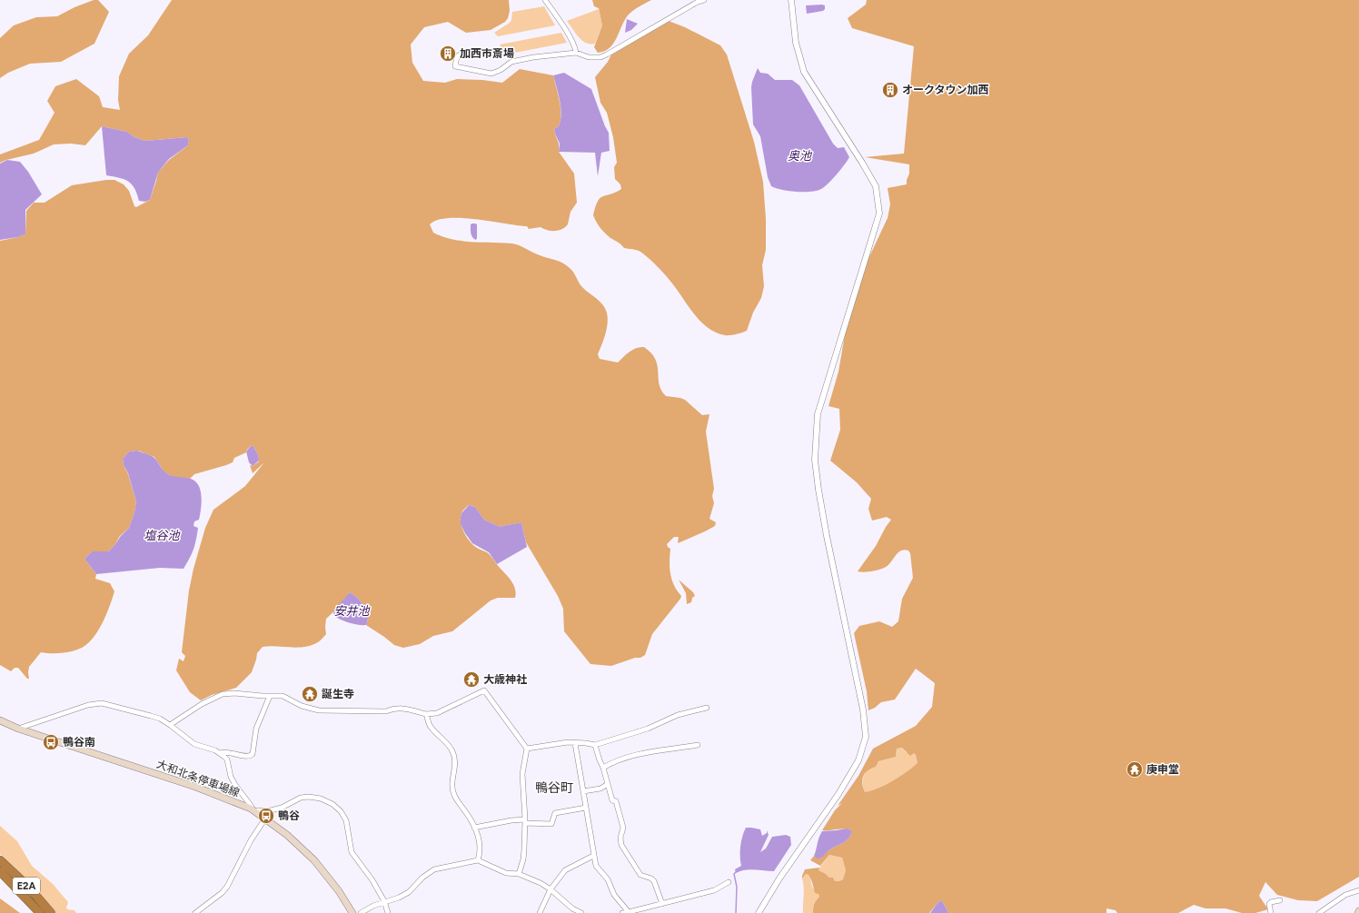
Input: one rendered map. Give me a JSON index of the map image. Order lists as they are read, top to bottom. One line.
{"streets":{"highway":["E2A"],"main road":["大和北条停車場線"]},"districts":["鴨谷町"],"water":["奥池","塩谷池","安井池"],"places":{"building":["加西市斎場","オークタウン加西"],"temple":["大歳神社","誕生寺","庚申堂"],"bus stop":["鴨谷南","鴨谷"]}}
